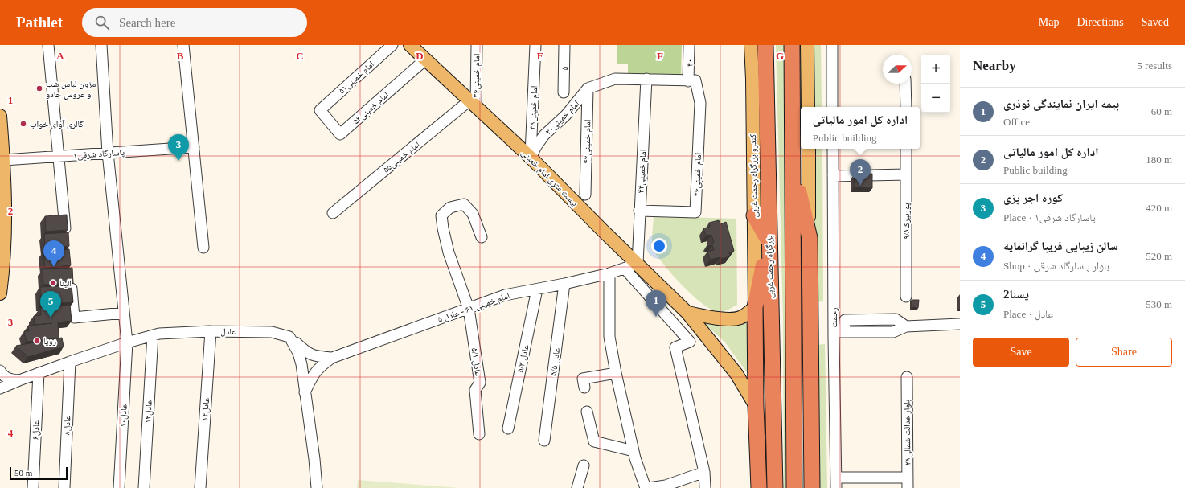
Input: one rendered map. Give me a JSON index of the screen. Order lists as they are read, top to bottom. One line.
{"streets":{"highway":["بزرگراه رحمت غربی"],"main road":["کندرو بزرگراه رحمت غربی","بیست متری امام خمینی"],"street":["۴۰","۵","امام خمینی۳۶","امام خمینی۵۱","امام خمینی۵۳","امام خمینی۳۸","امام خمینی۴۰","امام خمینی۴۲","پاسارگاد شرقی۱","امام خمینی۵۵","۴۴امام خمینی","امام خمینی۴۶","پوربیرک۹/۸","امام خمینی ۶۱ - عادل ۵","رحمت","عادل","عادل ۵/۳","عادل ۵/۱","عادل ۵/۵","عادل۱۴","عادل۱۲","عادل۱۰","۸عادل","عادل۶","بلوار عدالت شمالی۲۸"]},"crossings":[["۴۰","امام خمینی۴۶"],["امام خمینی۳۶","امام خمینی۵۵"],["امام خمینی۳۶","بیست متری امام خمینی"],["امام خمینی۵۱","امام خمینی۵۳"],["امام خمینی۵۳","بیست متری امام خمینی"],["امام خمینی۳۸","امام خمینی۴۰"],["امام خمینی۳۸","بیست متری امام خمینی"],["امام خمینی۴۰","امام خمینی۴۲"],["امام خمینی۴۰","بیست متری امام خمینی"],["پاسارگاد شرقی۱","عادل۱۰"],["امام خمینی۵۵","بیست متری امام خمینی"],["۴۴امام خمینی","امام خمینی۴۶"],["۴۴امام خمینی","بیست متری امام خمینی"],["۴۴امام خمینی","امام خمینی ۶۱ - عادل ۵"],["بیست متری امام خمینی","امام خمینی ۶۱ - عادل ۵"],["امام خمینی ۶۱ - عادل ۵","عادل"],["امام خمینی ۶۱ - عادل ۵","عادل ۵/۳"],["امام خمینی ۶۱ - عادل ۵","عادل ۵/۱"],["امام خمینی ۶۱ - عادل ۵","عادل ۵/۵"],["عادل","عادل۱۴"],["عادل","عادل۱۲"],["عادل","عادل۱۰"],["عادل","۸عادل"],["عادل","عادل۶"]],"places":["مزون لباس شب و عروس جادو","گالری آوای خواب","الینا","رویا"],"scale_bar":"50 m","north":"right","page":{"header":"Pathlet","search":"Search here","nav":["Map","Directions","Saved"],"heading":["Nearby","5 results"],"map_buttons":["+","−"],"list":[{"mark":"1","name":"بیمه ایران نمایندگی نوذری","note":"Office","value":"60 m"},{"mark":"2","name":"اداره کل امور مالیاتی","note":"Public building","value":"180 m"},{"mark":"3","name":"کوره اجر پزی","note":"Place · پاسارگاد شرقی۱","value":"420 m"},{"mark":"4","name":"سالن زیبایی فریبا گرانمایه","note":"Shop · بلوار پاسارگاد شرقی","value":"520 m"},{"mark":"5","name":"یسنا2","note":"Place · عادل","value":"530 m"}],"popup":["اداره کل امور مالیاتی","Public building"],"pins":["3","2","4","1","5"],"buttons":["Save","Share"],"scale":"50 m"},"grid":{"columns":["A","B","C","D","E","F","G"],"rows":["1","2","3","4"]}}
